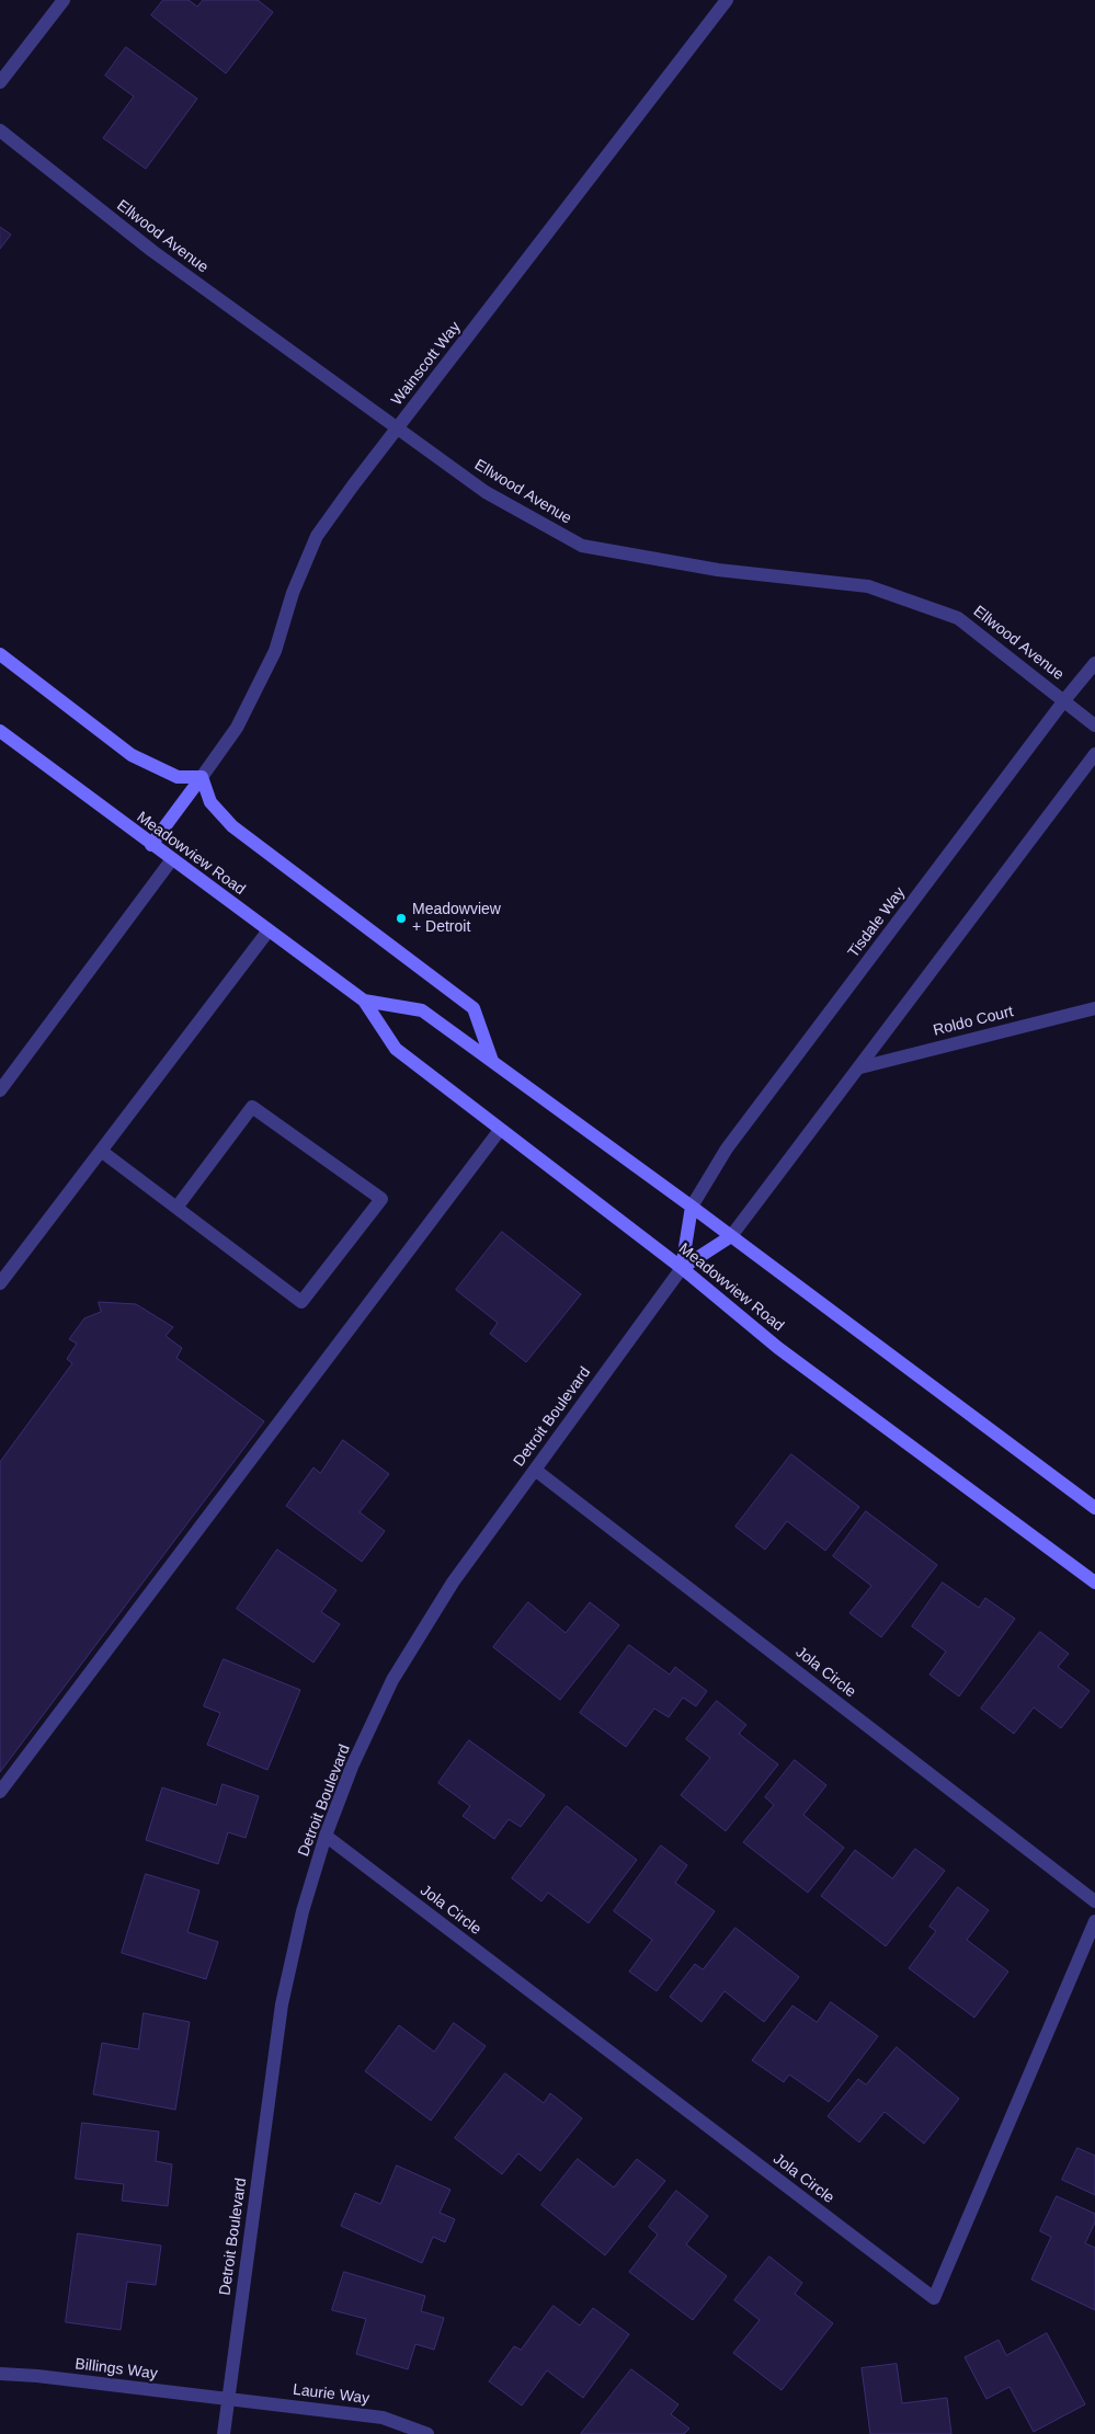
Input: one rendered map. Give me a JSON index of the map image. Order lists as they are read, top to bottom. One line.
{"streets":{"main road":["Meadowview Road"],"street":["Ellwood Avenue","Wainscott Way","Tisdale Way","Roldo Court","Detroit Boulevard","Jola Circle","Billings Way","Laurie Way"]},"crossings":[["Ellwood Avenue","Wainscott Way"],["Ellwood Avenue","Tisdale Way"],["Meadowview Road","Tisdale Way"],["Meadowview Road","Detroit Boulevard"],["Detroit Boulevard","Jola Circle"],["Detroit Boulevard","Billings Way"],["Detroit Boulevard","Laurie Way"],["Billings Way","Laurie Way"]],"places":["Meadowview + Detroit"]}
